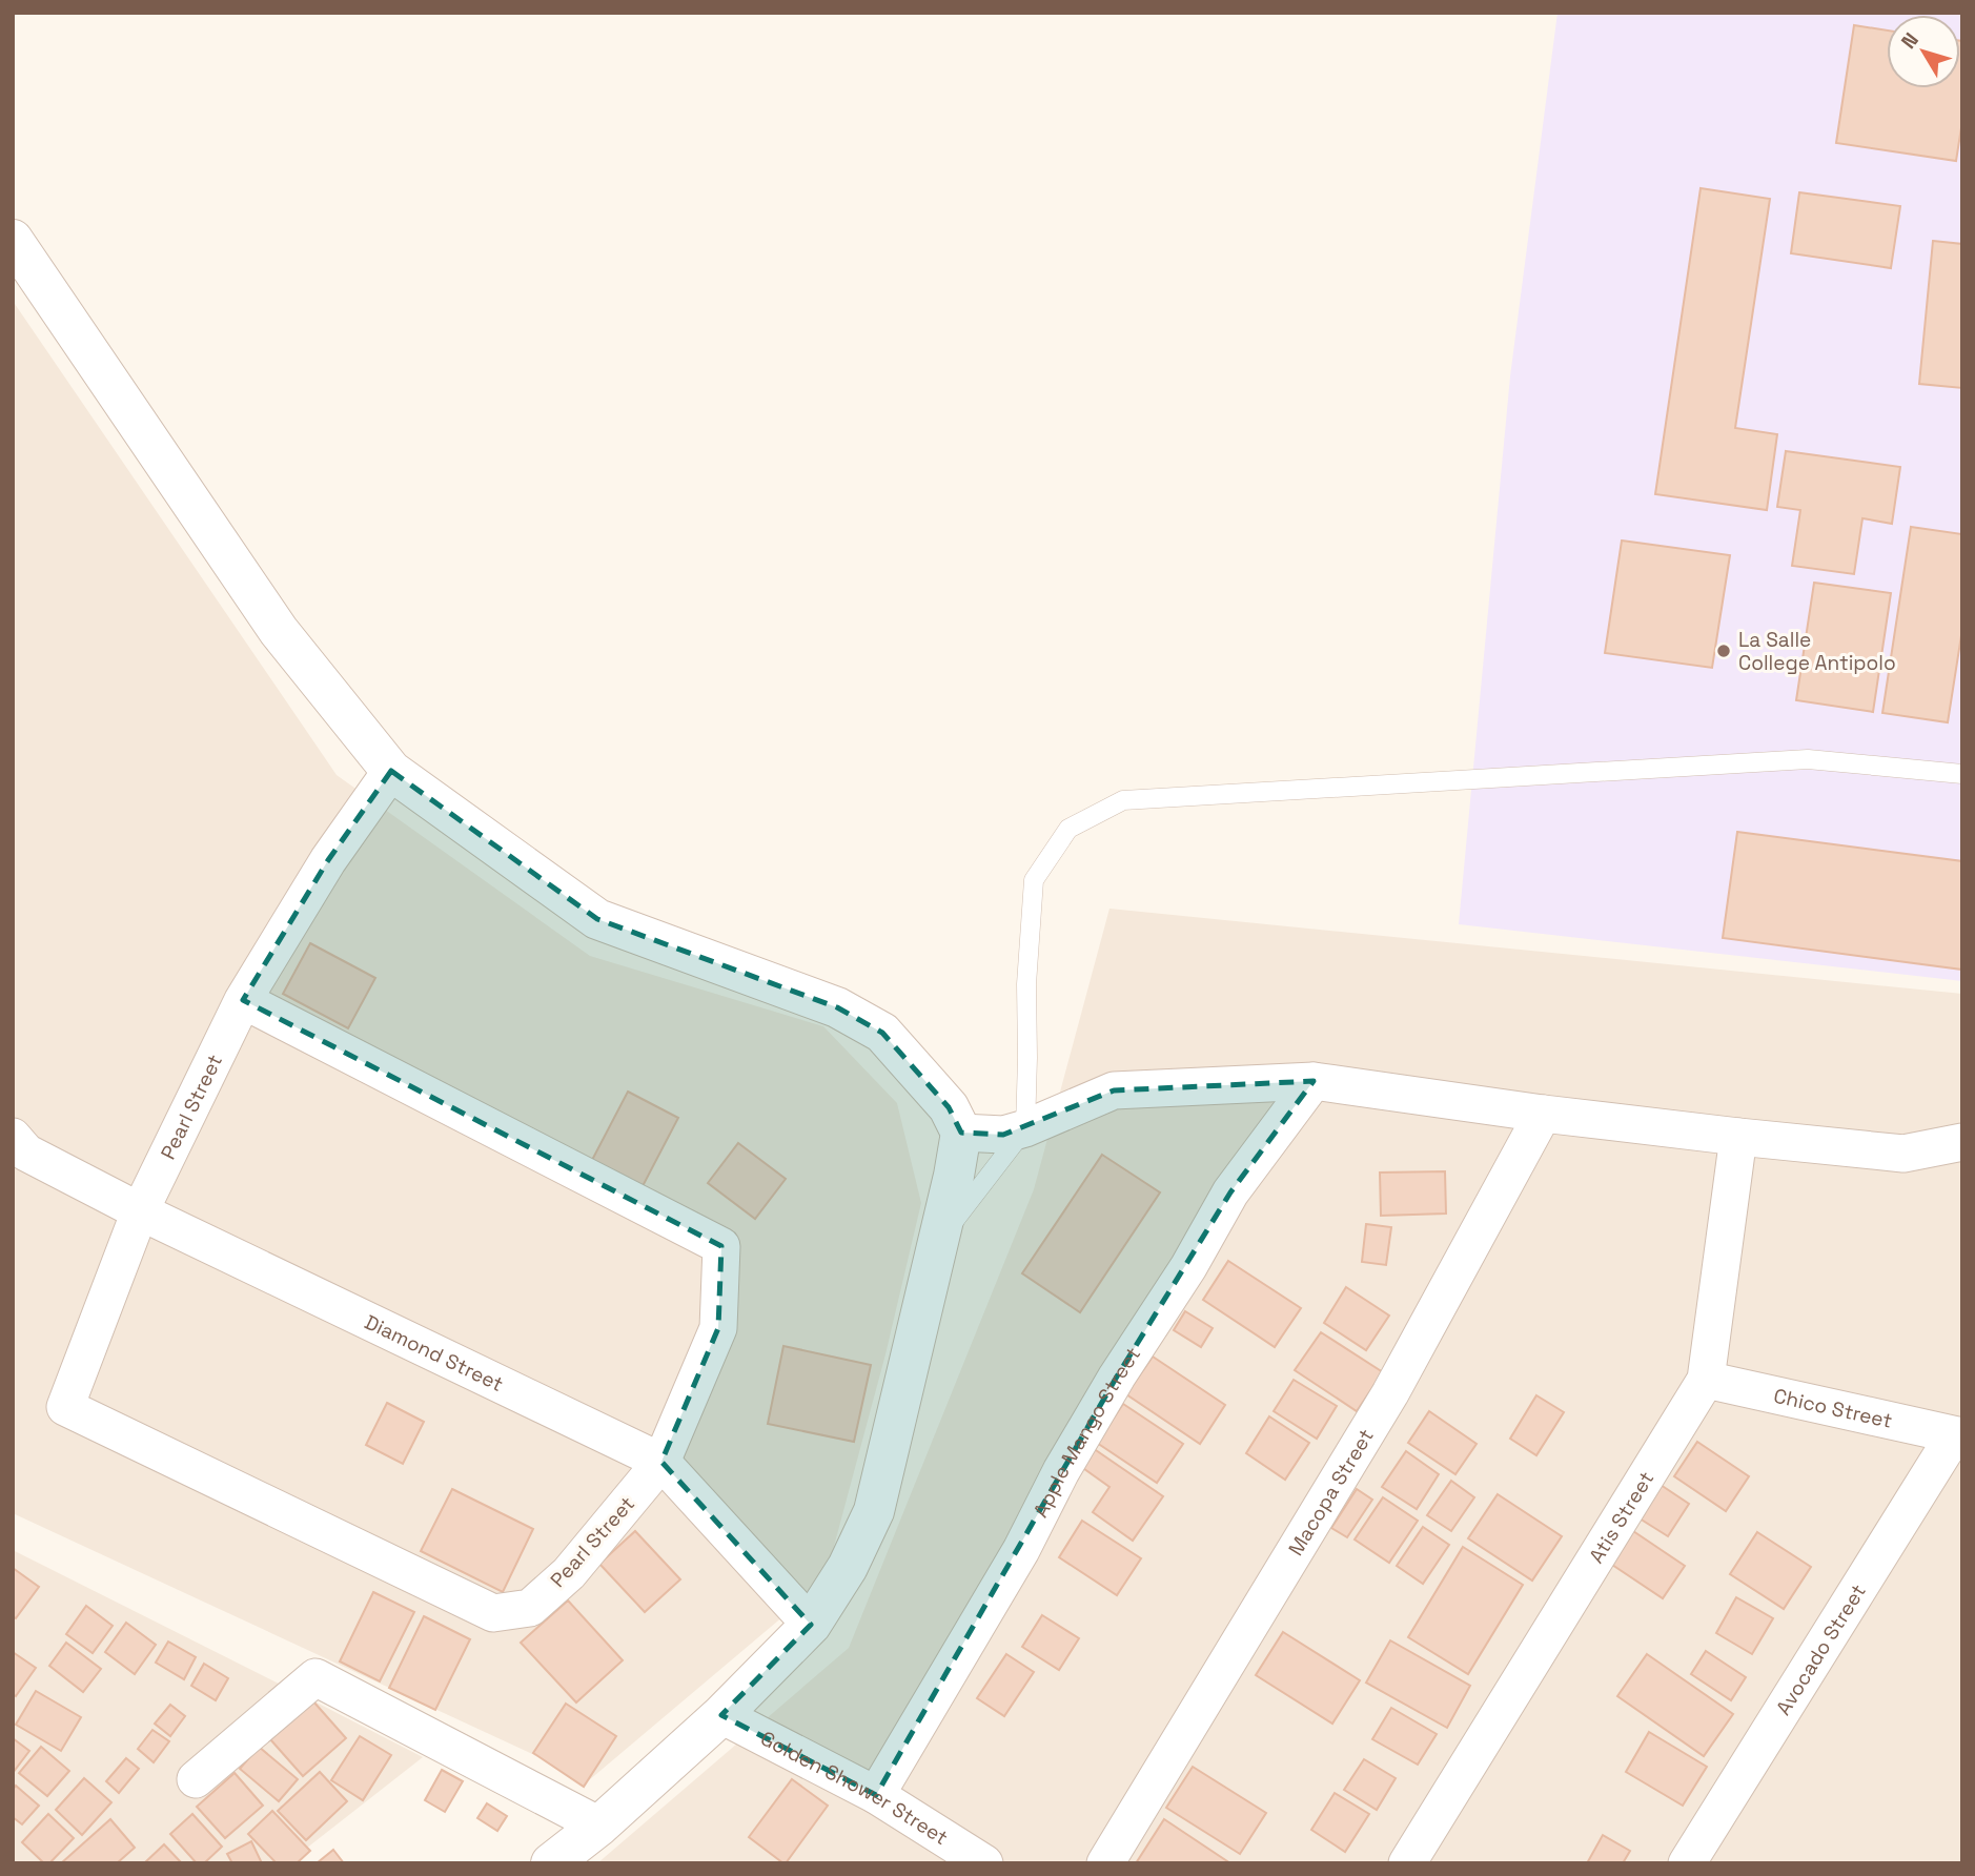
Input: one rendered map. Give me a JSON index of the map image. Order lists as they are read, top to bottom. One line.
{"streets":{"street":["Pearl Street","Diamond Street","Chico Street","Apple Mango Street","Macopa Street","Atis Street","Avocado Street","Golden Shower Street"]},"crossings":[["Pearl Street","Diamond Street"],["Chico Street","Atis Street"],["Chico Street","Avocado Street"],["Apple Mango Street","Golden Shower Street"]],"places":["La Salle College Antipolo"],"north":"top left"}
